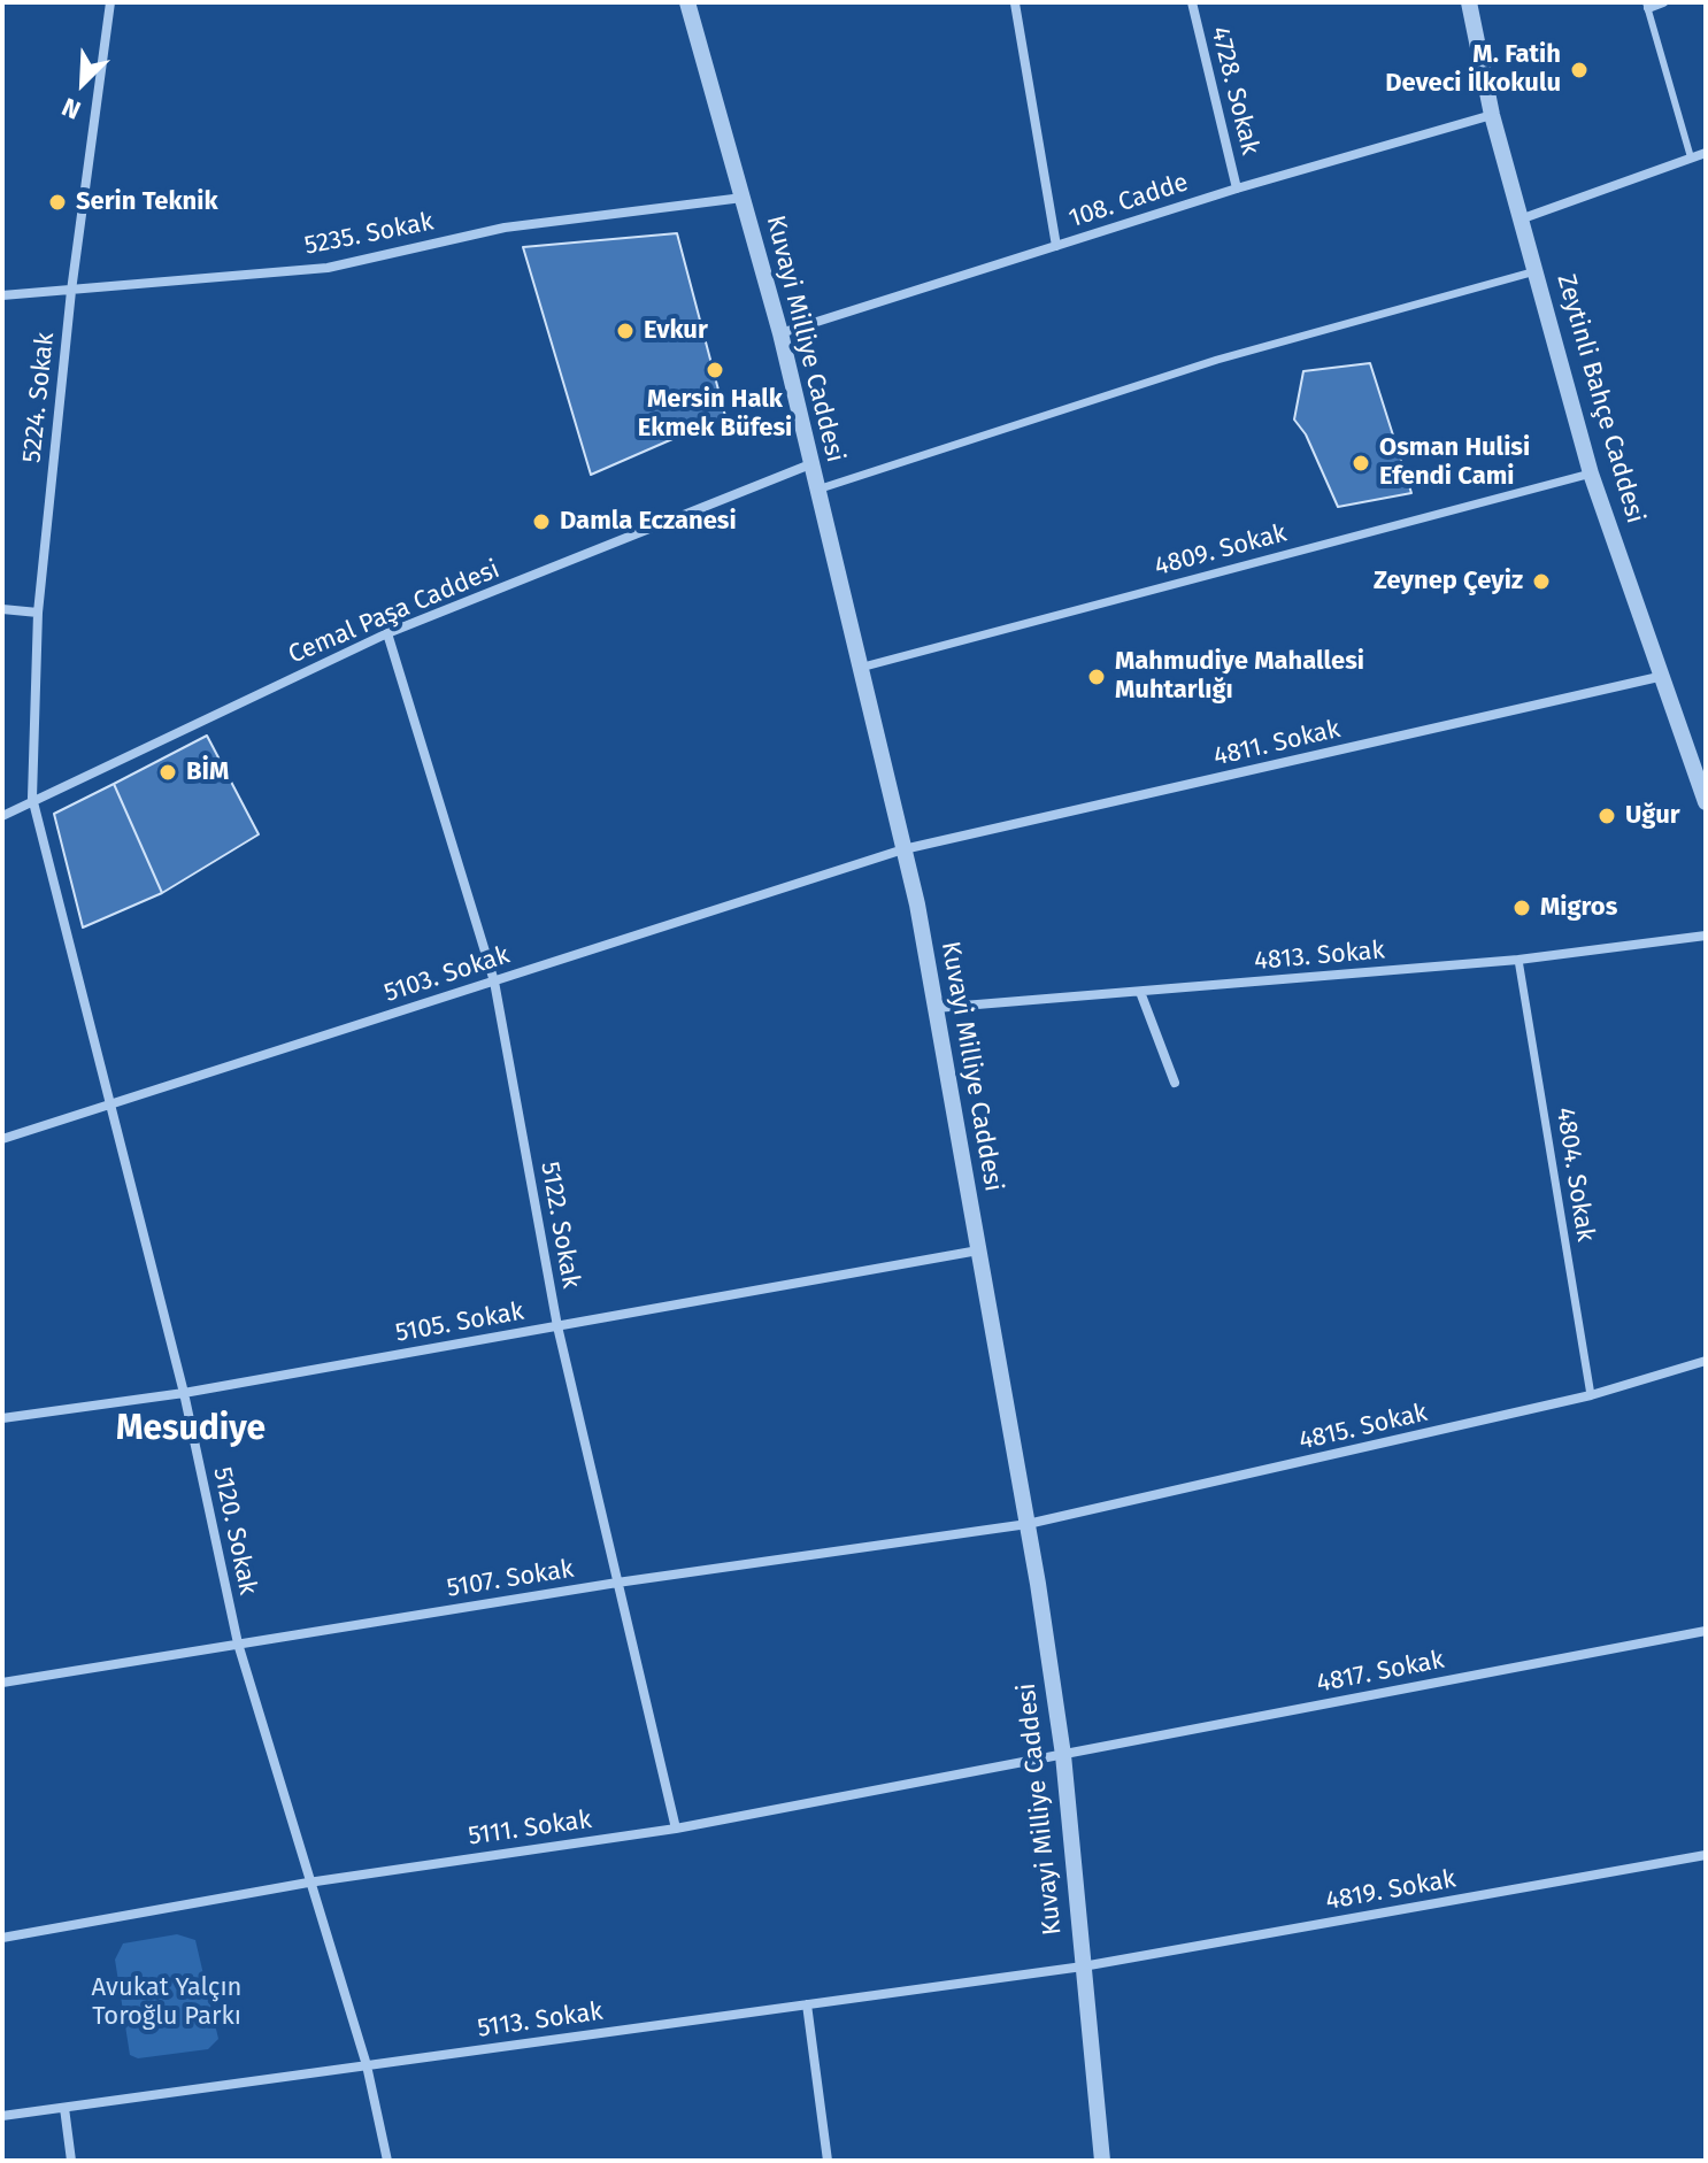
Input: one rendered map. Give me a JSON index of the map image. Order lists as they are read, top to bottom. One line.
{"streets":{"street":["4728. Sokak","108. Cadde","5235. Sokak","Kuvayi Milliye Caddesi","5224. Sokak","Zeytinli Bahçe Caddesi","4809. Sokak","Cemal Paşa Caddesi","4811. Sokak","4813. Sokak","5103. Sokak","4804. Sokak","5122. Sokak","5105. Sokak","4815. Sokak","5120. Sokak","5107. Sokak","4817. Sokak","5111. Sokak","4819. Sokak","5113. Sokak"]},"crossings":[["4728. Sokak","108. Cadde"],["108. Cadde","Kuvayi Milliye Caddesi"],["108. Cadde","Zeytinli Bahçe Caddesi"],["5235. Sokak","Kuvayi Milliye Caddesi"],["5235. Sokak","5224. Sokak"],["Kuvayi Milliye Caddesi","4809. Sokak"],["Kuvayi Milliye Caddesi","Cemal Paşa Caddesi"],["Kuvayi Milliye Caddesi","4811. Sokak"],["Kuvayi Milliye Caddesi","4813. Sokak"],["Kuvayi Milliye Caddesi","5103. Sokak"],["Kuvayi Milliye Caddesi","5105. Sokak"],["Kuvayi Milliye Caddesi","4815. Sokak"],["Kuvayi Milliye Caddesi","5107. Sokak"],["Kuvayi Milliye Caddesi","4817. Sokak"],["Kuvayi Milliye Caddesi","5111. Sokak"],["Kuvayi Milliye Caddesi","4819. Sokak"],["Kuvayi Milliye Caddesi","5113. Sokak"],["5224. Sokak","Cemal Paşa Caddesi"],["5224. Sokak","5120. Sokak"],["Zeytinli Bahçe Caddesi","4809. Sokak"],["Zeytinli Bahçe Caddesi","4811. Sokak"],["Cemal Paşa Caddesi","5122. Sokak"],["Cemal Paşa Caddesi","5120. Sokak"],["4811. Sokak","5103. Sokak"],["4813. Sokak","4804. Sokak"],["5103. Sokak","5122. Sokak"],["5103. Sokak","5120. Sokak"],["4804. Sokak","4815. Sokak"],["5122. Sokak","5105. Sokak"],["5122. Sokak","5107. Sokak"],["5122. Sokak","5111. Sokak"],["5105. Sokak","5120. Sokak"],["4815. Sokak","5107. Sokak"],["5120. Sokak","5107. Sokak"],["5120. Sokak","5111. Sokak"],["5120. Sokak","5113. Sokak"],["4817. Sokak","5111. Sokak"],["4819. Sokak","5113. Sokak"]],"districts":["Mesudiye"],"parks":["Avukat Yalçın Toroğlu Parkı"],"places":["M. Fatih Deveci İlkokulu","Serin Teknik","Evkur","Mersin Halk Ekmek Büfesi","Osman Hulisi Efendi Cami","Damla Eczanesi","Zeynep Çeyiz","Mahmudiye Mahallesi Muhtarlığı","BİM","Uğur","Migros"],"north":"bottom left"}
